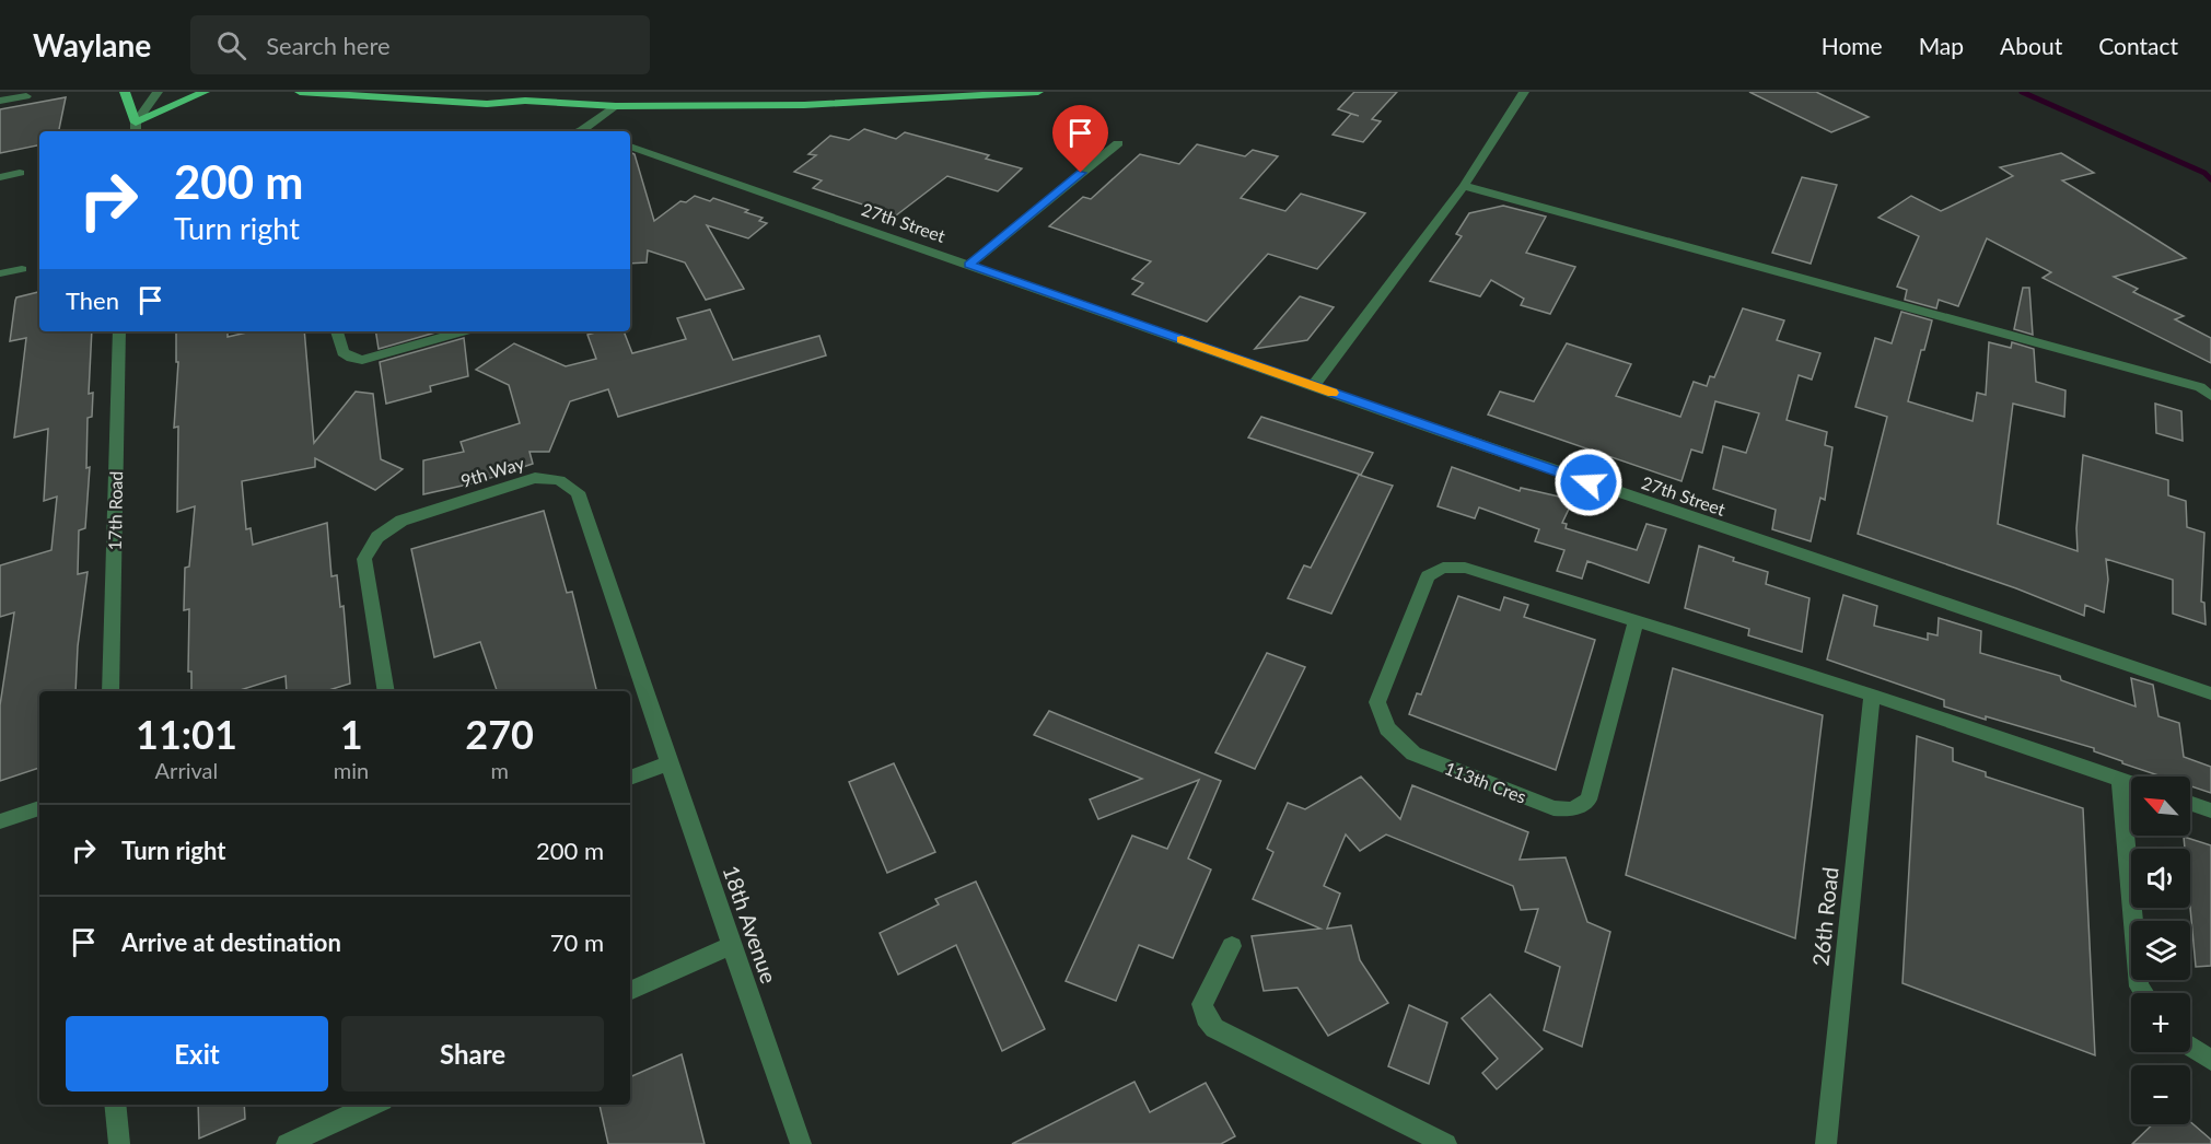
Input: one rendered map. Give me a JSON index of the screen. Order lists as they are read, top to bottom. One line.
{"streets":{"street":["27th Street","9th Way","17th Road","113th Cres","26th Road","18th Avenue"]},"crossings":[["9th Way","18th Avenue"]],"north":"top left","page":{"header":"Waylane","search":"Search here","nav":["Home","Map","About","Contact"],"turn":["200 m","Turn right"],"then":"Then","eta":["11:01","Arrival","1","min","270","m"],"map_buttons":["+","−"],"list":[{"name":"Turn right","value":"200 m"},{"name":"Arrive at destination","value":"70 m"}],"buttons":["Exit","Share"]}}
